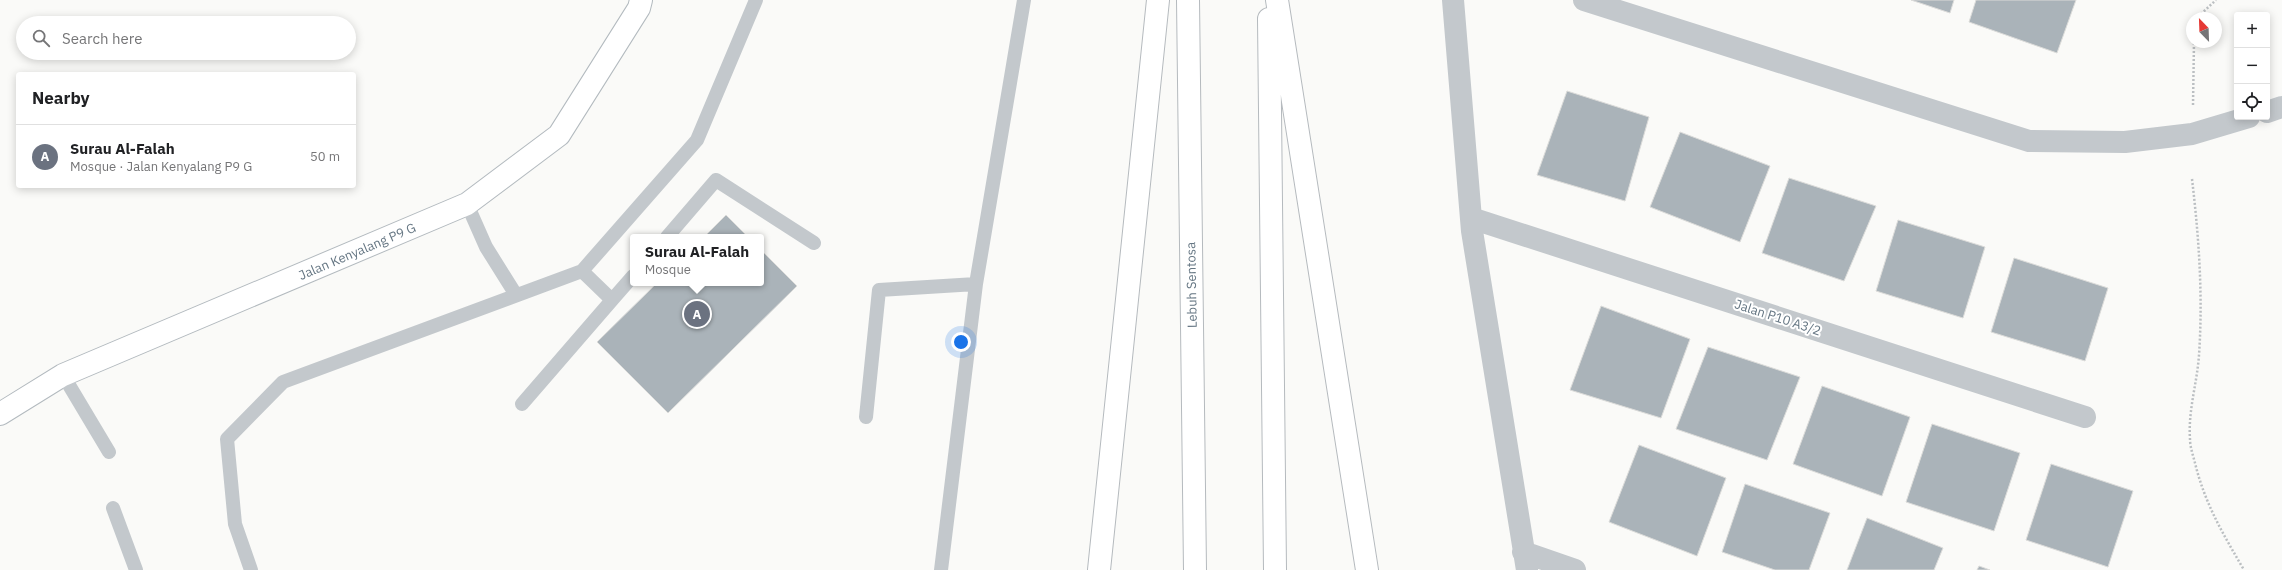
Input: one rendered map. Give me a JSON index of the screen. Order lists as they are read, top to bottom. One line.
{"streets":{"main road":["Jalan Kenyalang P9 G","Lebuh Sentosa"],"street":["Jalan P10 A3/2"]},"north":"top left","page":{"map_buttons":["+","−"],"search":"Search here","heading":"Nearby","list":[{"mark":"A","name":"Surau Al-Falah","note":"Mosque · Jalan Kenyalang P9 G","value":"50 m"}],"popup":["Surau Al-Falah","Mosque"],"pins":"A"}}
